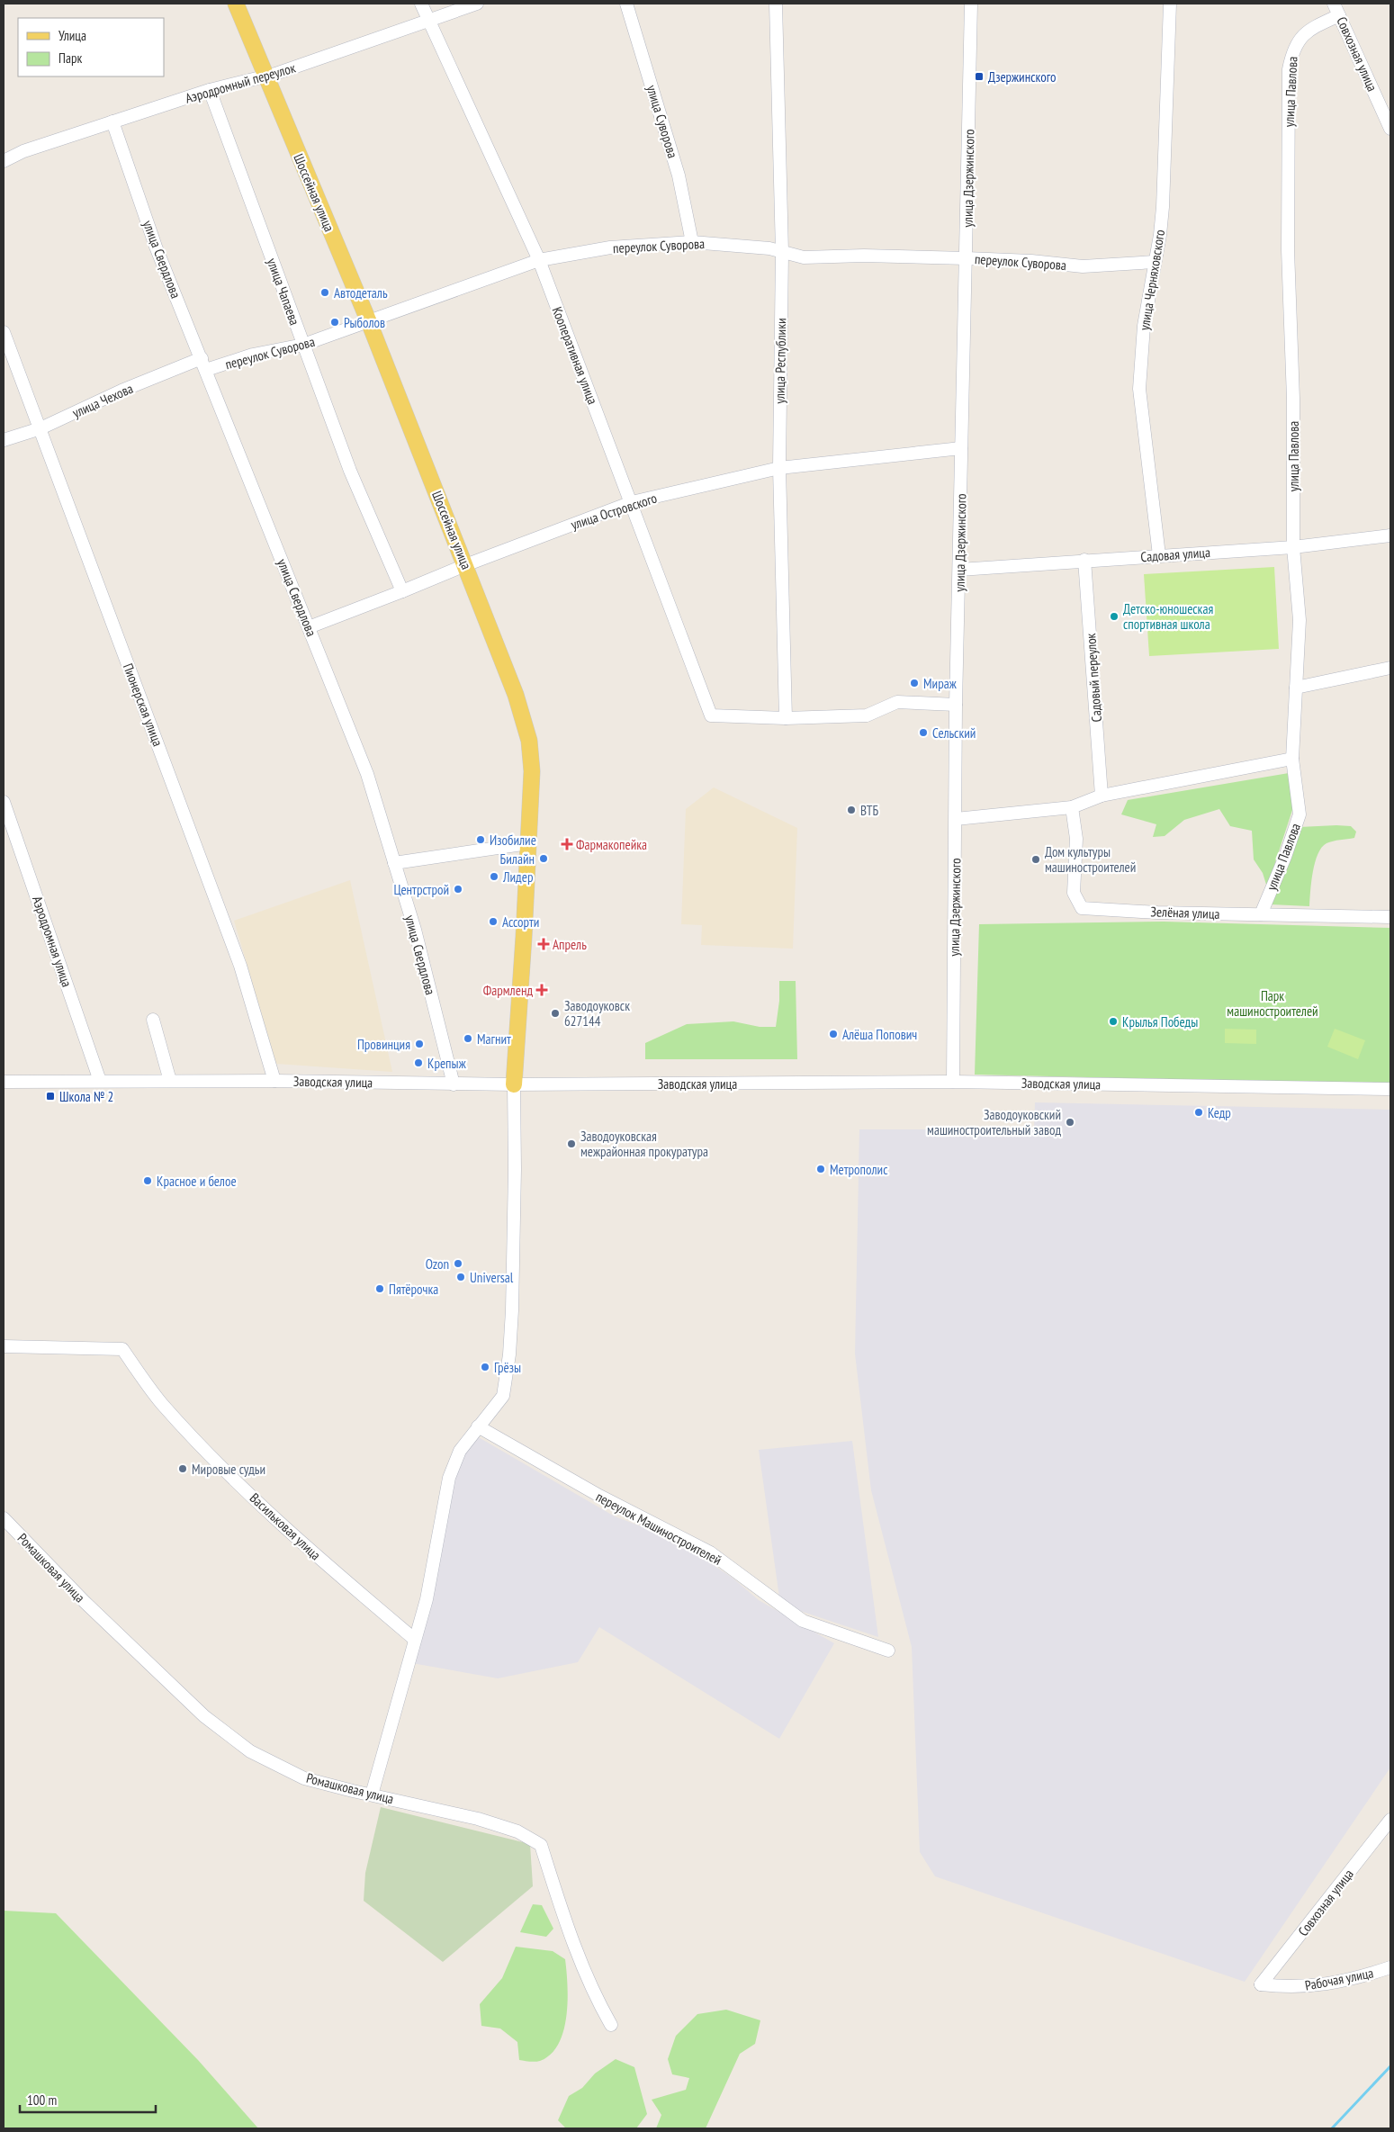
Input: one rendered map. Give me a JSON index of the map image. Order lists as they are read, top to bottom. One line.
{"streets":{"main road":["Шоссейная улица"],"street":["Совхозная улица","Аэродромный переулок","улица Павлова","улица Суворова","улица Дзержинского","переулок Суворова","улица Свердлова","улица Черняховского","улица Чапаева","Кооперативная улица","улица Республики","улица Чехова","улица Островского","Садовая улица","Садовый переулок","Пионерская улица","Зелёная улица","Аэродромная улица","Заводская улица","Васильковая улица","переулок Машиностроителей","Ромашковая улица","Рабочая улица"]},"crossings":[["Совхозная улица","улица Павлова"],["Совхозная улица","Рабочая улица"],["Аэродромный переулок","Шоссейная улица"],["Аэродромный переулок","улица Свердлова"],["Аэродромный переулок","улица Чапаева"],["Аэродромный переулок","Кооперативная улица"],["улица Павлова","Садовая улица"],["улица Павлова","Зелёная улица"],["улица Суворова","переулок Суворова"],["улица Дзержинского","переулок Суворова"],["улица Дзержинского","улица Островского"],["улица Дзержинского","Садовая улица"],["улица Дзержинского","Заводская улица"],["Шоссейная улица","переулок Суворова"],["Шоссейная улица","улица Островского"],["Шоссейная улица","Заводская улица"],["переулок Суворова","улица Свердлова"],["переулок Суворова","улица Черняховского"],["переулок Суворова","улица Чапаева"],["переулок Суворова","Кооперативная улица"],["переулок Суворова","улица Республики"],["улица Свердлова","улица Чехова"],["улица Свердлова","улица Островского"],["улица Свердлова","Заводская улица"],["улица Черняховского","Садовая улица"],["улица Чапаева","улица Островского"],["Кооперативная улица","улица Республики"],["Кооперативная улица","улица Островского"],["улица Республики","улица Островского"],["улица Чехова","Пионерская улица"],["Садовая улица","Садовый переулок"],["Пионерская улица","Заводская улица"],["Аэродромная улица","Заводская улица"]],"parks":["Парк машиностроителей"],"places":{"transit":["Дзержинского","Школа № 2"],"other":["Автодеталь","Рыболов","Детско-юношеская спортивная школа","Мираж","Сельский","ВТБ","Изобилие","Билайн","Дом культуры машиностроителей","Лидер","Центрстрой","Ассорти","Заводоуковск 627144","Крылья Победы","Алёша Попович","Магнит","Провинция","Крепыж","Кедр","Заводоуковский машиностроительный завод","Заводоуковская межрайонная прокуратура","Метрополис","Красное и белое","Ozon","Universal","Пятёрочка","Грёзы","Мировые судьи"],"health":["Фармакопейка","Апрель","Фармленд"]},"legend":["Улица","Парк"],"scale_bar":"100 m"}
